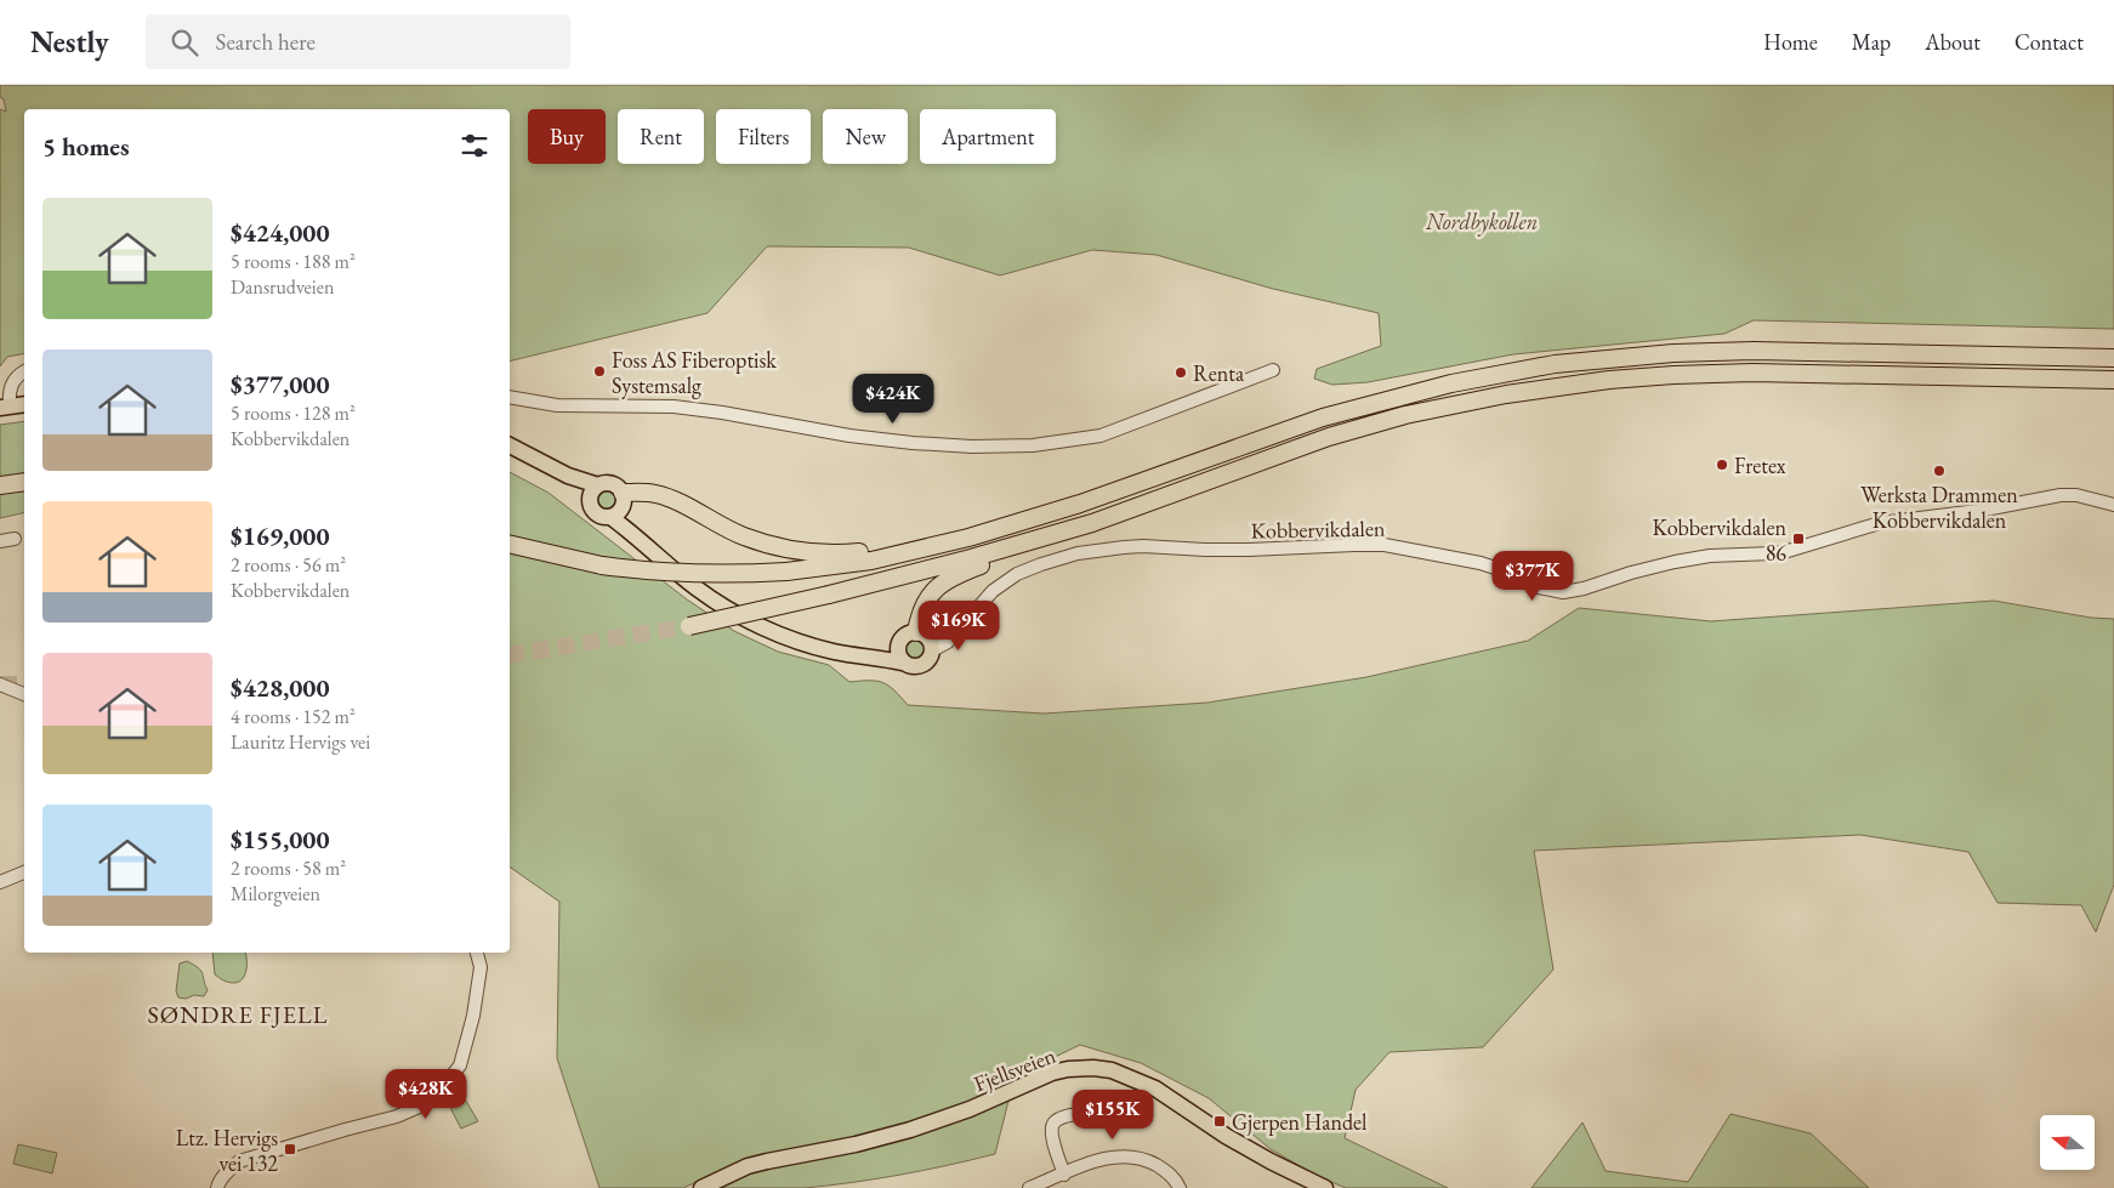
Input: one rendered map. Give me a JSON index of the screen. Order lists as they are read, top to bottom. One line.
{"streets":{"main road":["Fjellsveien"],"street":["Kobbervikdalen"]},"districts":["SØNDRE FJELL"],"parks":["Nordbykollen"],"places":{"other":["Foss AS Fiberoptisk Systemsalg","Renta","Fretex","Werksta Drammen Kobbervikdalen"],"transit":["Kobbervikdalen 86","Gjerpen Handel","Ltz. Hervigs vei 132"]},"north":"left","page":{"header":"Nestly","search":"Search here","nav":["Home","Map","About","Contact"],"chip":["Buy","Rent","Filters","New","Apartment"],"heading":"5 homes","list":[{"name":"$424,000","note":"5 rooms · 188 m² · Dansrudveien"},{"name":"$377,000","note":"5 rooms · 128 m² · Kobbervikdalen"},{"name":"$169,000","note":"2 rooms · 56 m² · Kobbervikdalen"},{"name":"$428,000","note":"4 rooms · 152 m² · Lauritz Hervigs vei"},{"name":"$155,000","note":"2 rooms · 58 m² · Milorgveien"}],"price":["$424K","$377K","$169K","$428K","$155K"]}}
